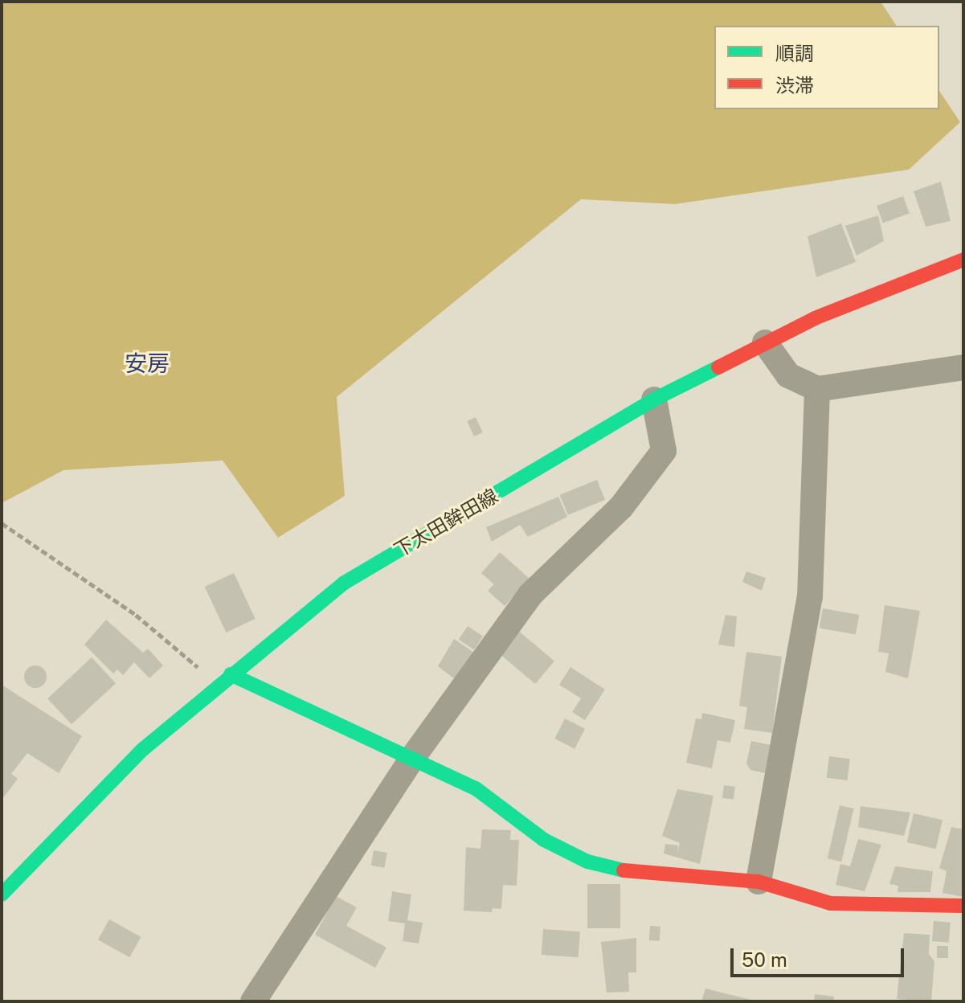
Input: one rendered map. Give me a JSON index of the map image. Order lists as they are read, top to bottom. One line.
{"streets":{"main road":["下太田鉾田線"]},"districts":["安房"],"legend":["順調","渋滞"],"scale_bar":"50 m"}
